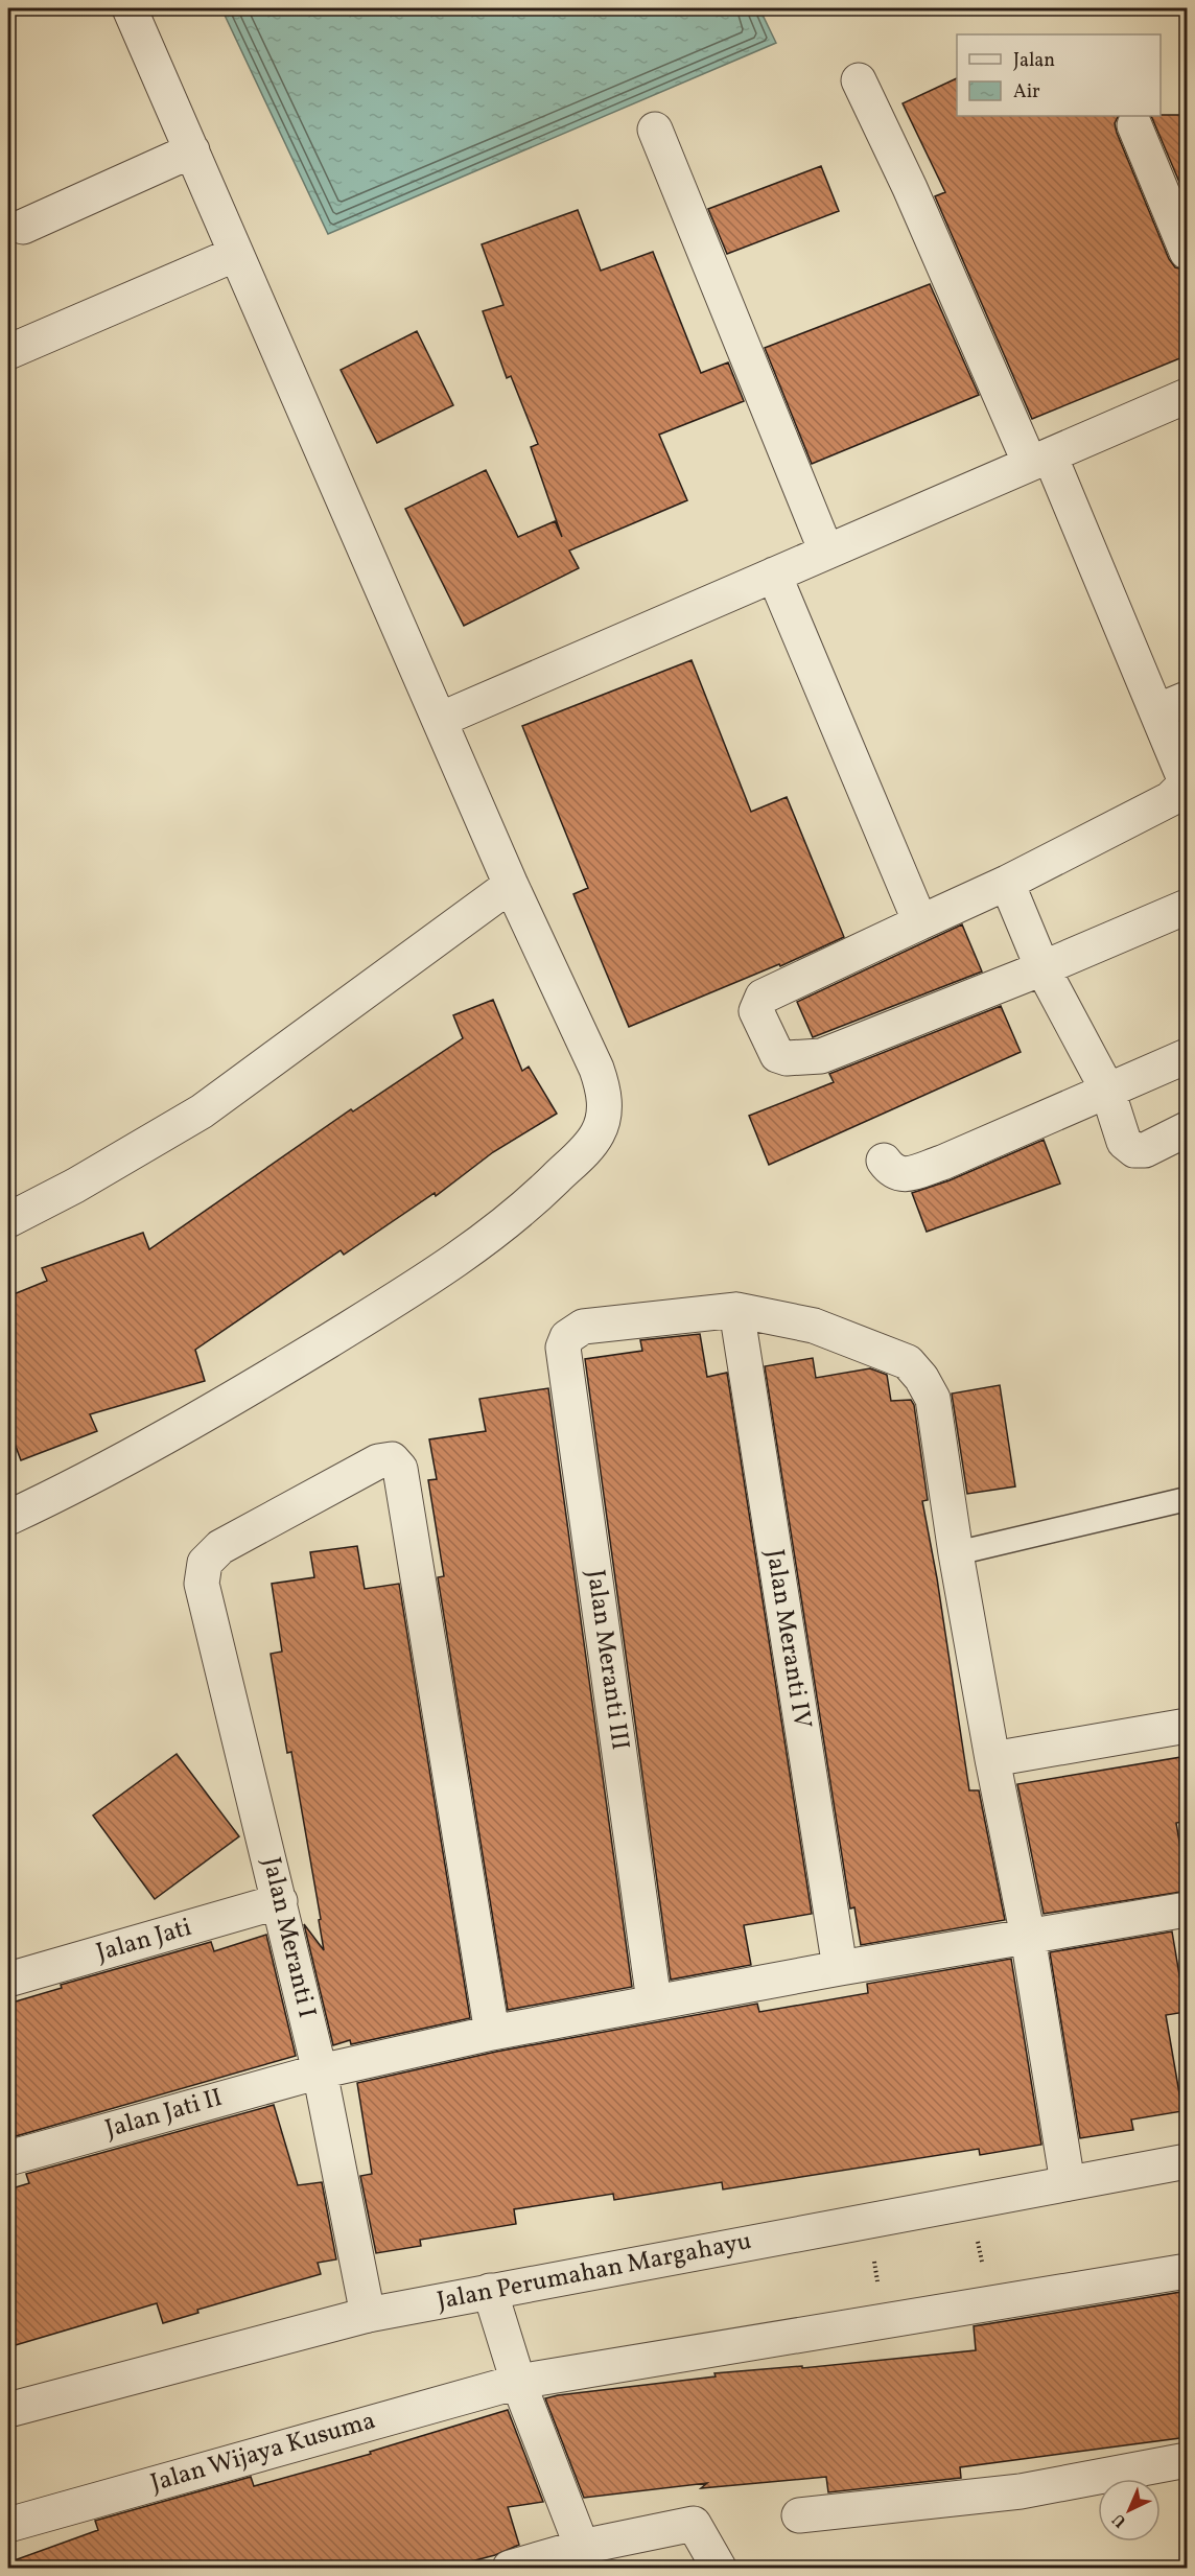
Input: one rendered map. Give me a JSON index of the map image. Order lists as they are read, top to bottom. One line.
{"streets":{"street":["Jalan Meranti IV","Jalan Meranti III","Jalan Meranti I","Jalan Jati","Jalan Jati II","Jalan Perumahan Margahayu","Jalan Wijaya Kusuma"]},"crossings":[["Jalan Meranti IV","Jalan Meranti III"],["Jalan Meranti IV","Jalan Jati II"],["Jalan Meranti III","Jalan Jati II"],["Jalan Meranti I","Jalan Jati"],["Jalan Meranti I","Jalan Jati II"],["Jalan Meranti I","Jalan Perumahan Margahayu"]],"legend":["Jalan","Air"],"north":"bottom left"}
